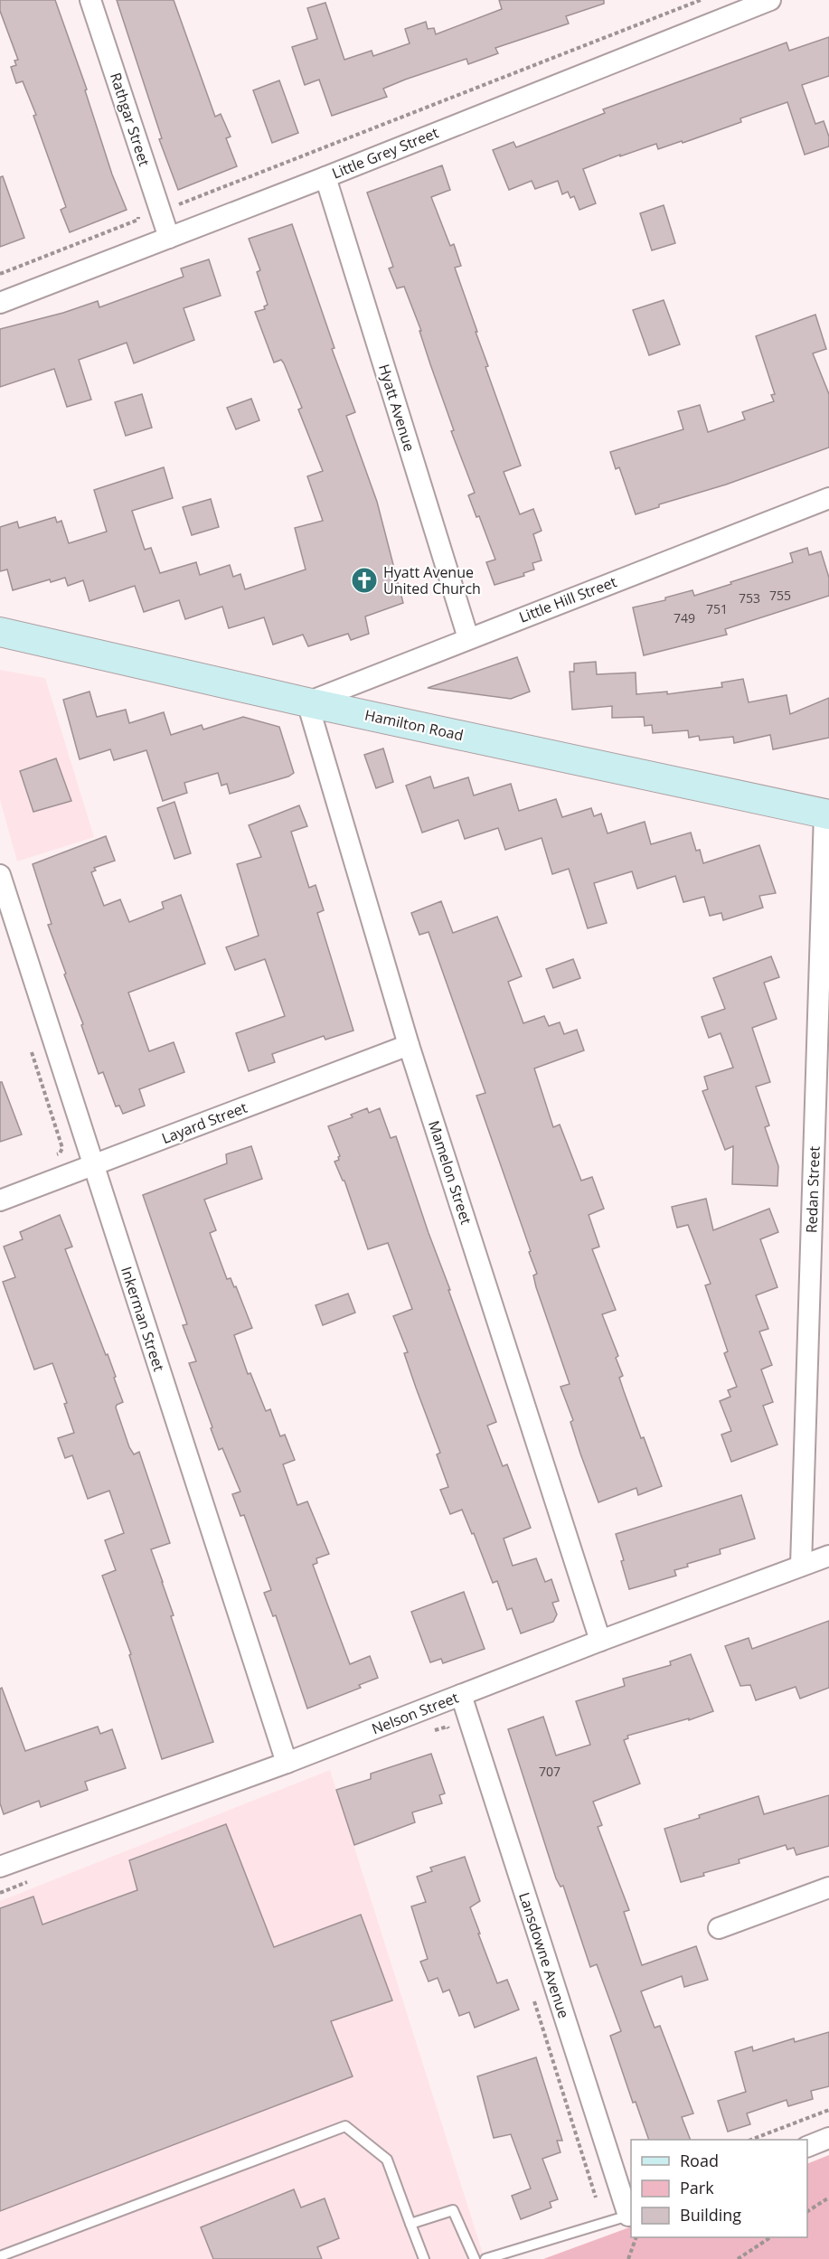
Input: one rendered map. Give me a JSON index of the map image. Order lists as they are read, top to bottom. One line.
{"streets":{"main road":["Hamilton Road"],"street":["Rathgar Street","Little Grey Street","Hyatt Avenue","Little Hill Street","Layard Street","Mamelon Street","Redan Street","Inkerman Street","Nelson Street","Lansdowne Avenue"]},"crossings":[["Rathgar Street","Little Grey Street"],["Little Grey Street","Hyatt Avenue"],["Hyatt Avenue","Little Hill Street"],["Little Hill Street","Hamilton Road"],["Little Hill Street","Mamelon Street"],["Hamilton Road","Mamelon Street"],["Hamilton Road","Redan Street"],["Layard Street","Mamelon Street"],["Layard Street","Inkerman Street"],["Mamelon Street","Nelson Street"],["Redan Street","Nelson Street"],["Inkerman Street","Nelson Street"],["Nelson Street","Lansdowne Avenue"]],"places":{"church":["Hyatt Avenue United Church"]},"house_numbers":["755","753","751","749","707"],"legend":["Road","Park","Building"]}
